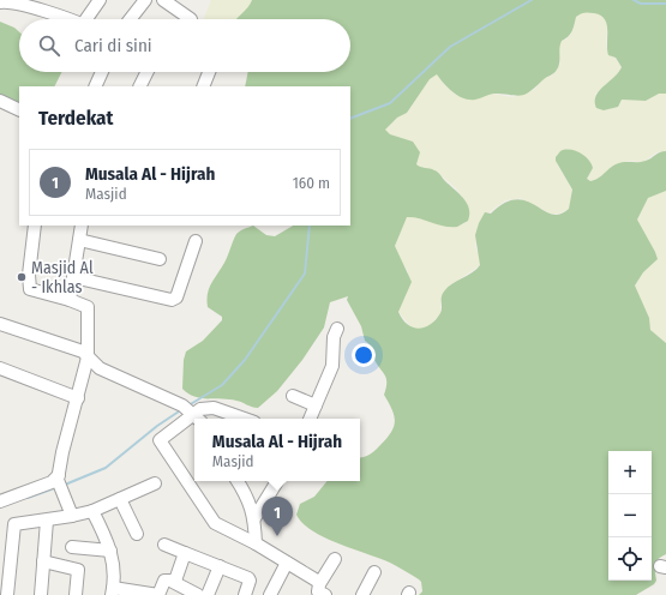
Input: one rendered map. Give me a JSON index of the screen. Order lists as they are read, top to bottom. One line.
{"places":["Masjid Al - Ikhlas"],"page":{"search":"Cari di sini","heading":"Terdekat","list":[{"mark":"1","name":"Musala Al - Hijrah","note":"Masjid","value":"160 m"}],"popup":["Musala Al - Hijrah","Masjid"],"map_buttons":["+","−"],"pins":"1"}}
